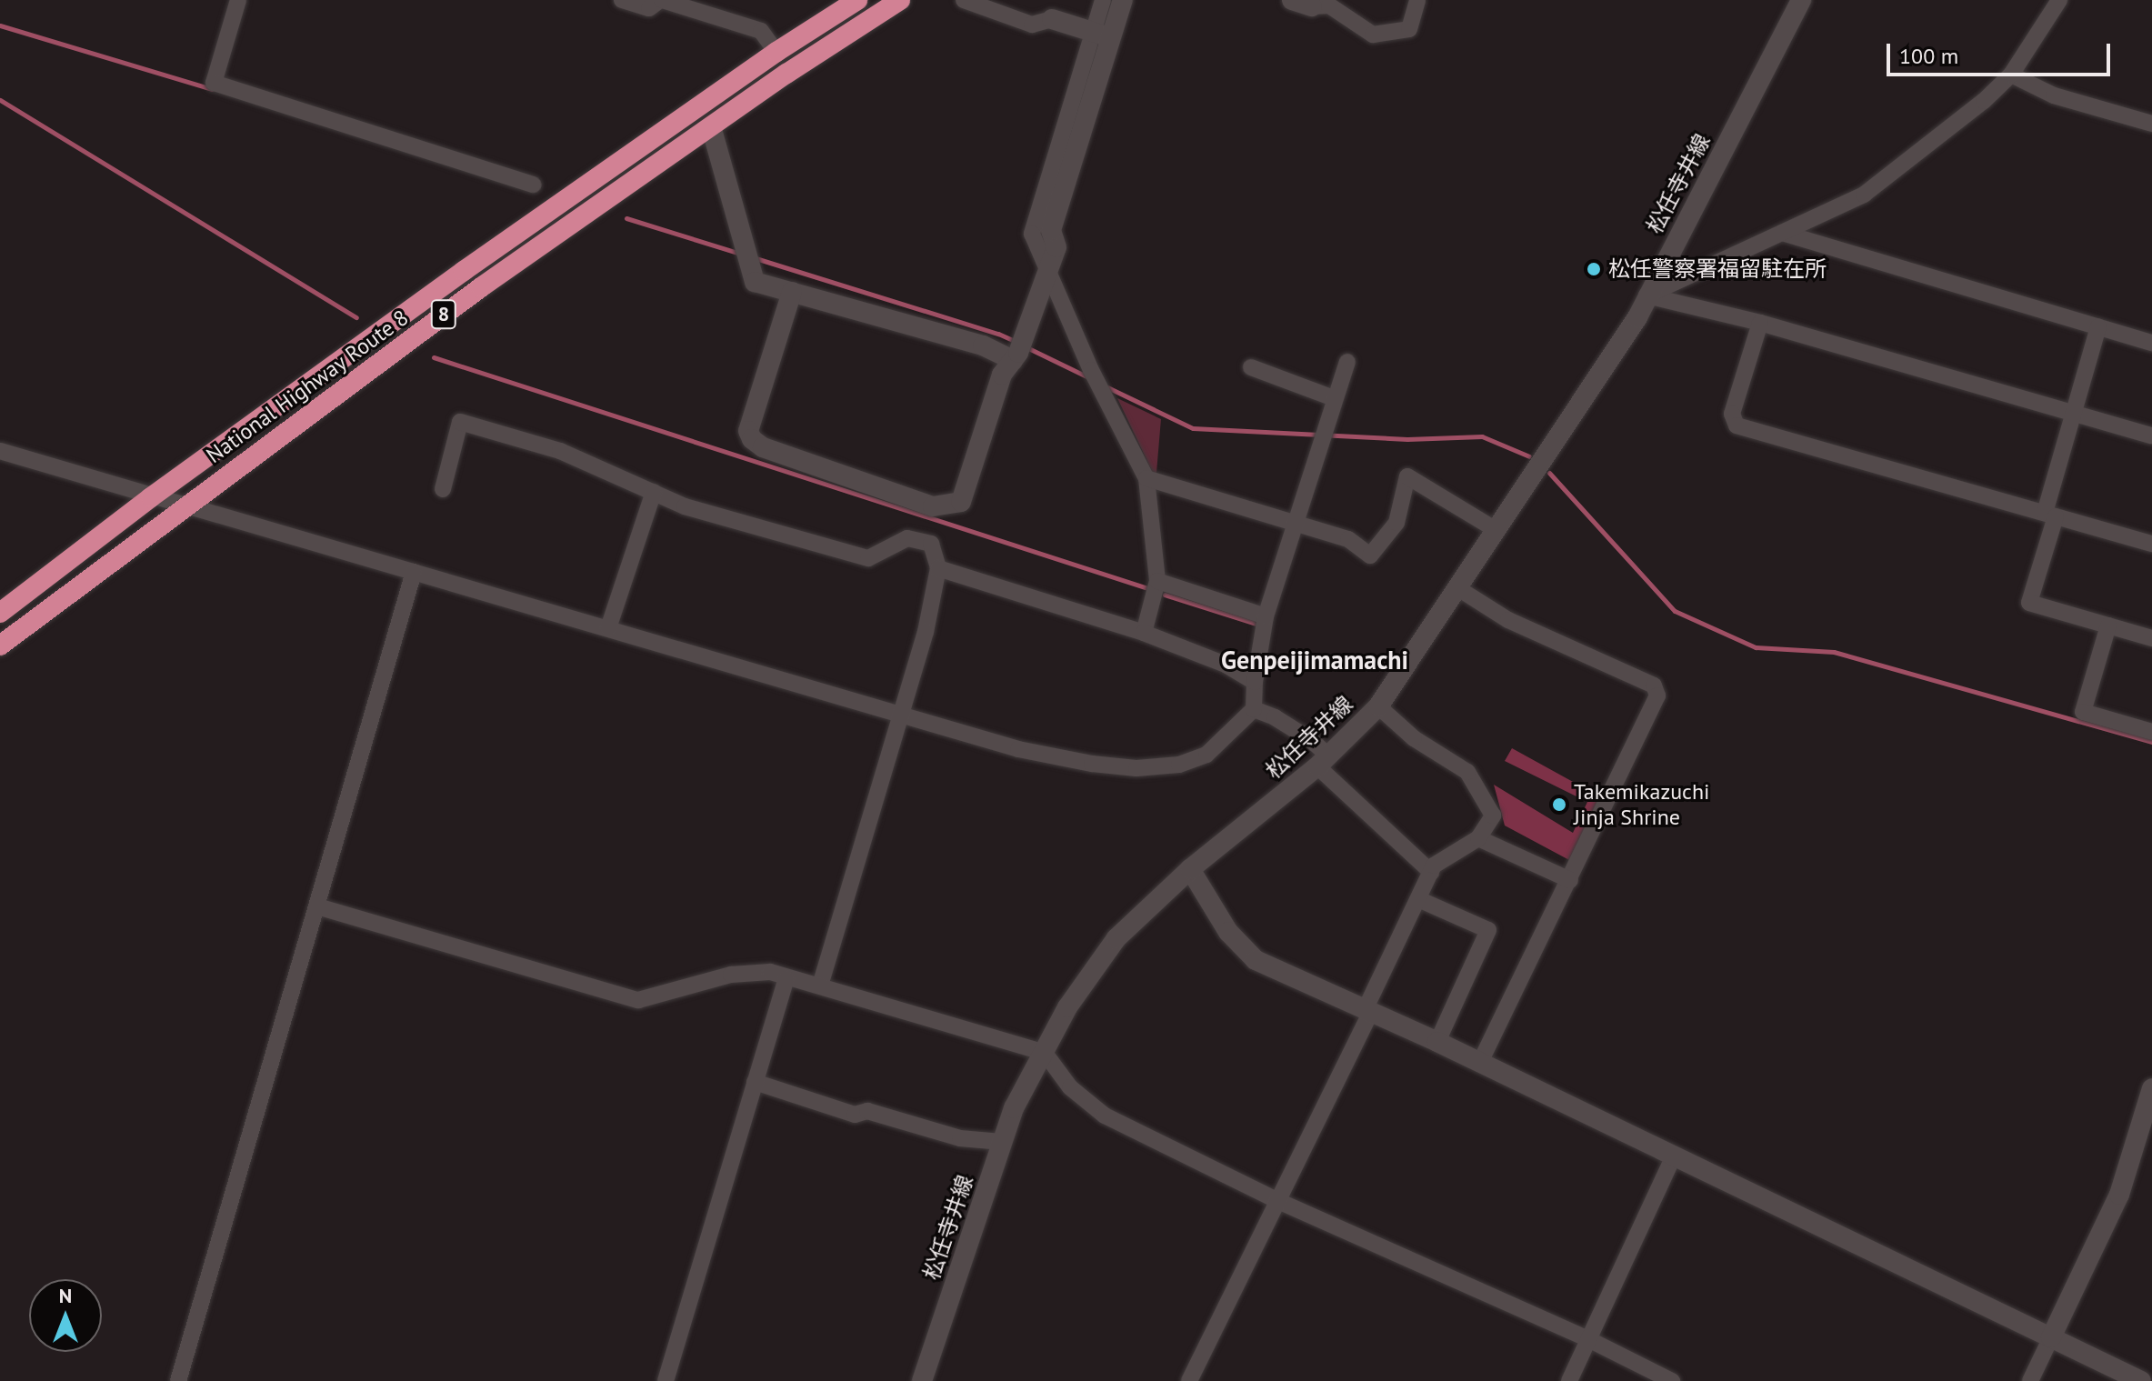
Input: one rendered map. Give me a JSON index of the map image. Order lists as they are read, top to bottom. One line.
{"streets":{"highway":["8","National Highway Route 8"],"street":["松任寺井線"]},"districts":["Genpeijimamachi"],"places":["松任警察署福留駐在所","Takemikazuchi Jinja Shrine"],"scale_bar":"100 m","north":"top"}
